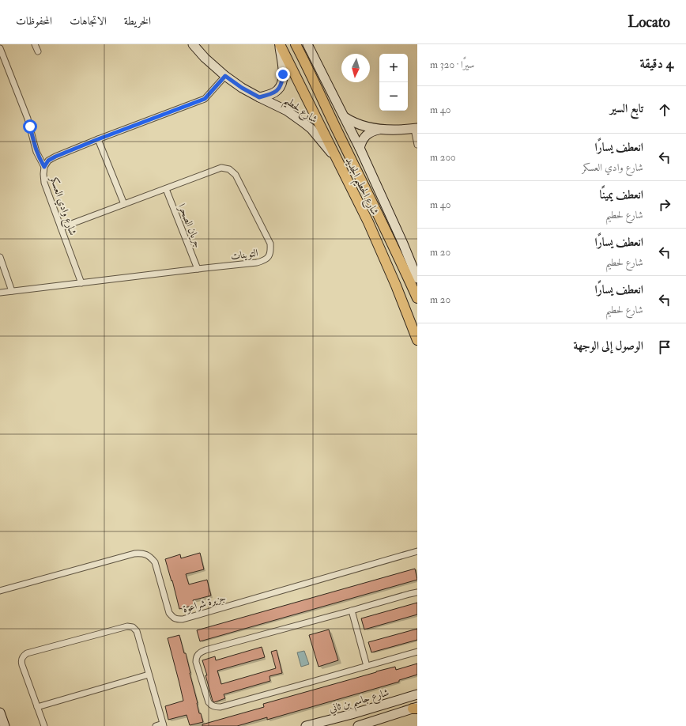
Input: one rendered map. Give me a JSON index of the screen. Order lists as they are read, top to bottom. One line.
{"streets":{"main road":["شارع الحطيم الجديد"],"street":["شارع لحطيم","شارع وادي العسكر","جريان الصحرا","التوينات","جزيرة شراعوة","شارع جاسم بن ثاني"]},"crossings":[["شارع لحطيم","شارع الحطيم الجديد"],["شارع لحطيم","شارع وادي العسكر"],["شارع وادي العسكر","التوينات"],["جريان الصحرا","التوينات"]],"north":"bottom","page":{"header":"Locato","nav":["الخريطة","الاتجاهات","المحفوظات"],"heading":["4 دقيقة","سيرًا · 320 m"],"map_buttons":["+","−"],"list":[["تابع السير","40 m"],["انعطف يسارًا","شارع وادي العسكر","200 m"],["انعطف يمينًا","شارع لحطيم","40 m"],["انعطف يسارًا","شارع لحطيم","20 m"],["انعطف يسارًا","شارع لحطيم","20 m"],"الوصول إلى الوجهة"]}}
